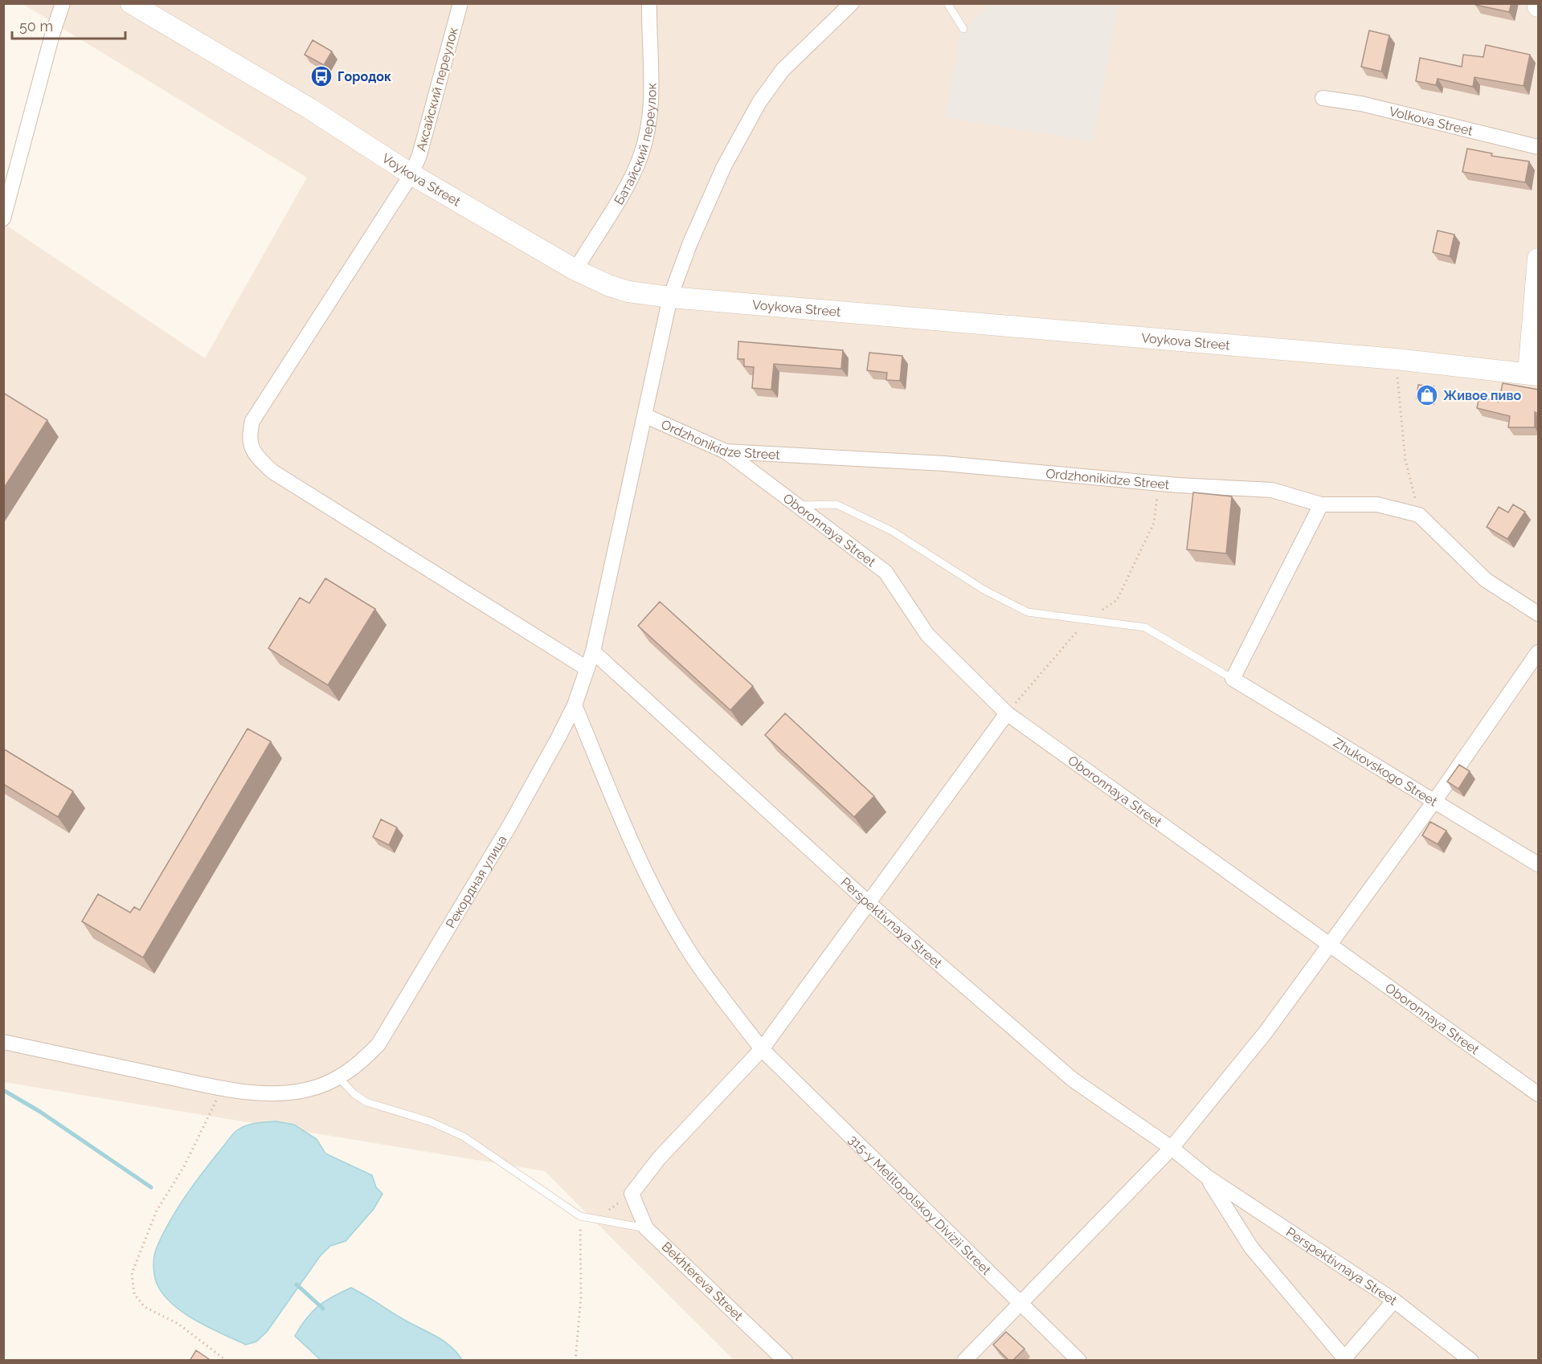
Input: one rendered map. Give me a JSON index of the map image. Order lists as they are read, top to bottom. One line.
{"streets":{"street":["Аксайский переулок","Volkova Street","Батайский переулок","Voykova Street","Ordzhonikidze Street","Oboronnaya Street","Zhukovskogo Street","Рекордная улица","Perspektivnaya Street","315-y Melitopolskoy Divizii Street","Bekhtereva Street"]},"crossings":[["Аксайский переулок","Voykova Street"],["Аксайский переулок","Рекордная улица"],["Батайский переулок","Voykova Street"],["Voykova Street","Рекордная улица"],["Ordzhonikidze Street","Oboronnaya Street"],["Ordzhonikidze Street","Рекордная улица"],["Рекордная улица","Perspektivnaya Street"],["Рекордная улица","315-y Melitopolskoy Divizii Street"]],"places":{"bus stop":["Городок"],"shop":["Живое пиво"]},"scale_bar":"50 m"}
